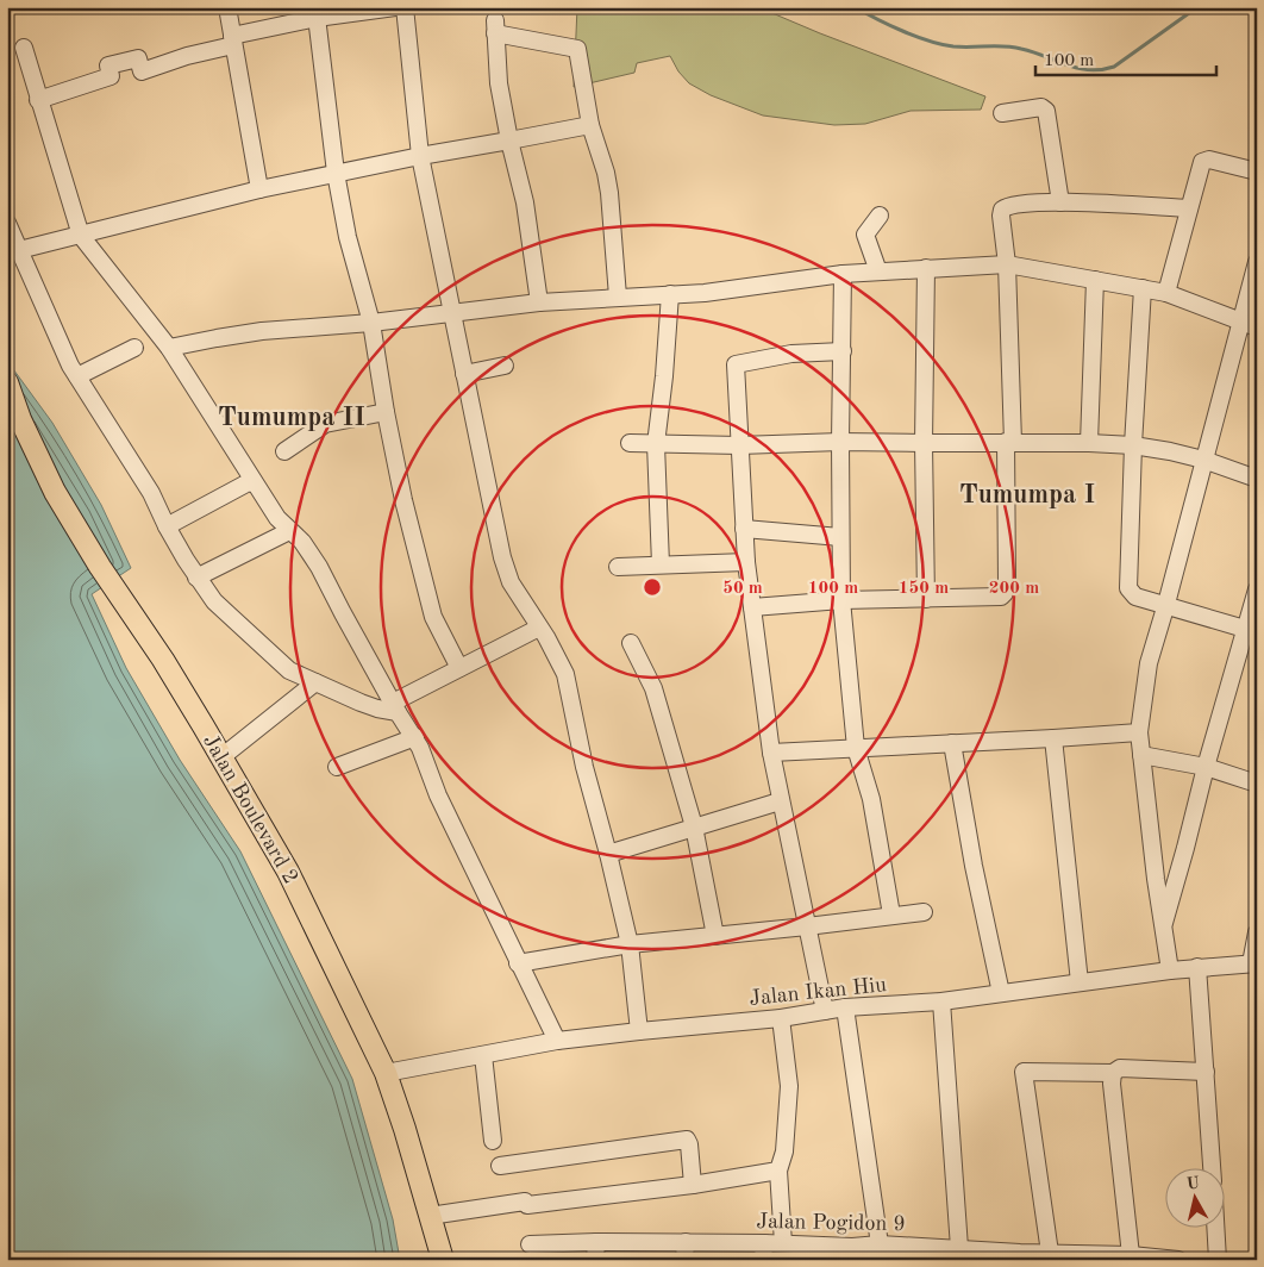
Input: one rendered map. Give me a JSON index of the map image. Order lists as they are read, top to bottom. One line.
{"streets":{"main road":["Jalan Boulevard 2"],"street":["Jalan Ikan Hiu","Jalan Pogidon 9"]},"crossings":[["Jalan Boulevard 2","Jalan Ikan Hiu"]],"districts":["Tumumpa II","Tumumpa I"],"scale_bar":"100 m","north":"top","rings":["50 m","100 m","150 m","200 m"]}
